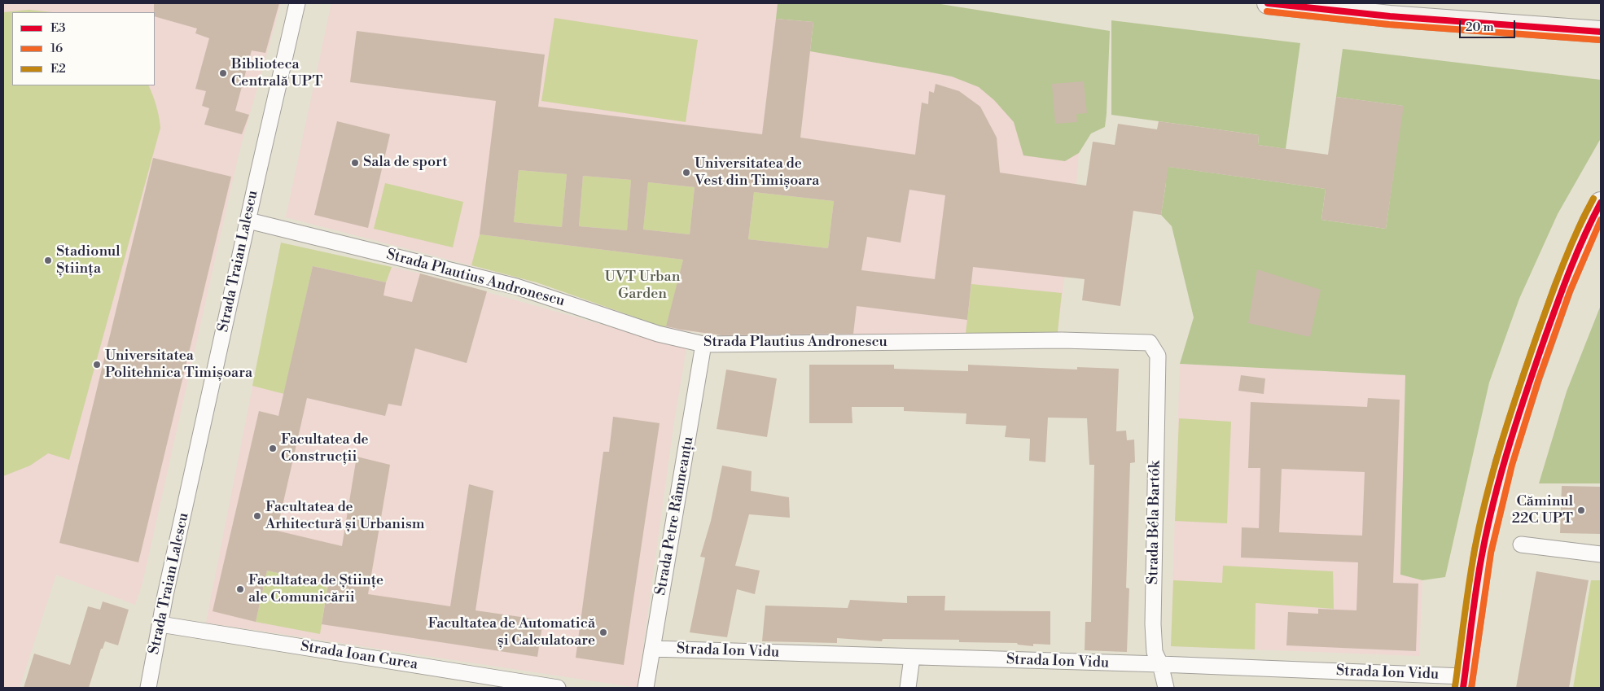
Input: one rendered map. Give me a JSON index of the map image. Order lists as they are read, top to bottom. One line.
{"streets":{"street":["Strada Traian Lalescu","Strada Plautius Andronescu","Strada Petre Râmneanțu","Strada Béla Bartók","Strada Ion Vidu","Strada Ioan Curea"]},"crossings":[["Strada Traian Lalescu","Strada Plautius Andronescu"],["Strada Traian Lalescu","Strada Ioan Curea"],["Strada Plautius Andronescu","Strada Petre Râmneanțu"],["Strada Plautius Andronescu","Strada Béla Bartók"],["Strada Petre Râmneanțu","Strada Ion Vidu"],["Strada Béla Bartók","Strada Ion Vidu"]],"parks":["UVT Urban Garden"],"places":["Biblioteca Centrală UPT","Sala de sport","Universitatea de Vest din Timișoara","Stadionul Știința","Universitatea Politehnica Timișoara","Facultatea de Construcții","Căminul 22C UPT","Facultatea de Arhitectură și Urbanism","Facultatea de Științe ale Comunicării","Facultatea de Automatică și Calculatoare"],"lines":["transit line E3","transit line 16","transit line E2"],"legend":["E3","16","E2"],"scale_bar":"20 m"}
